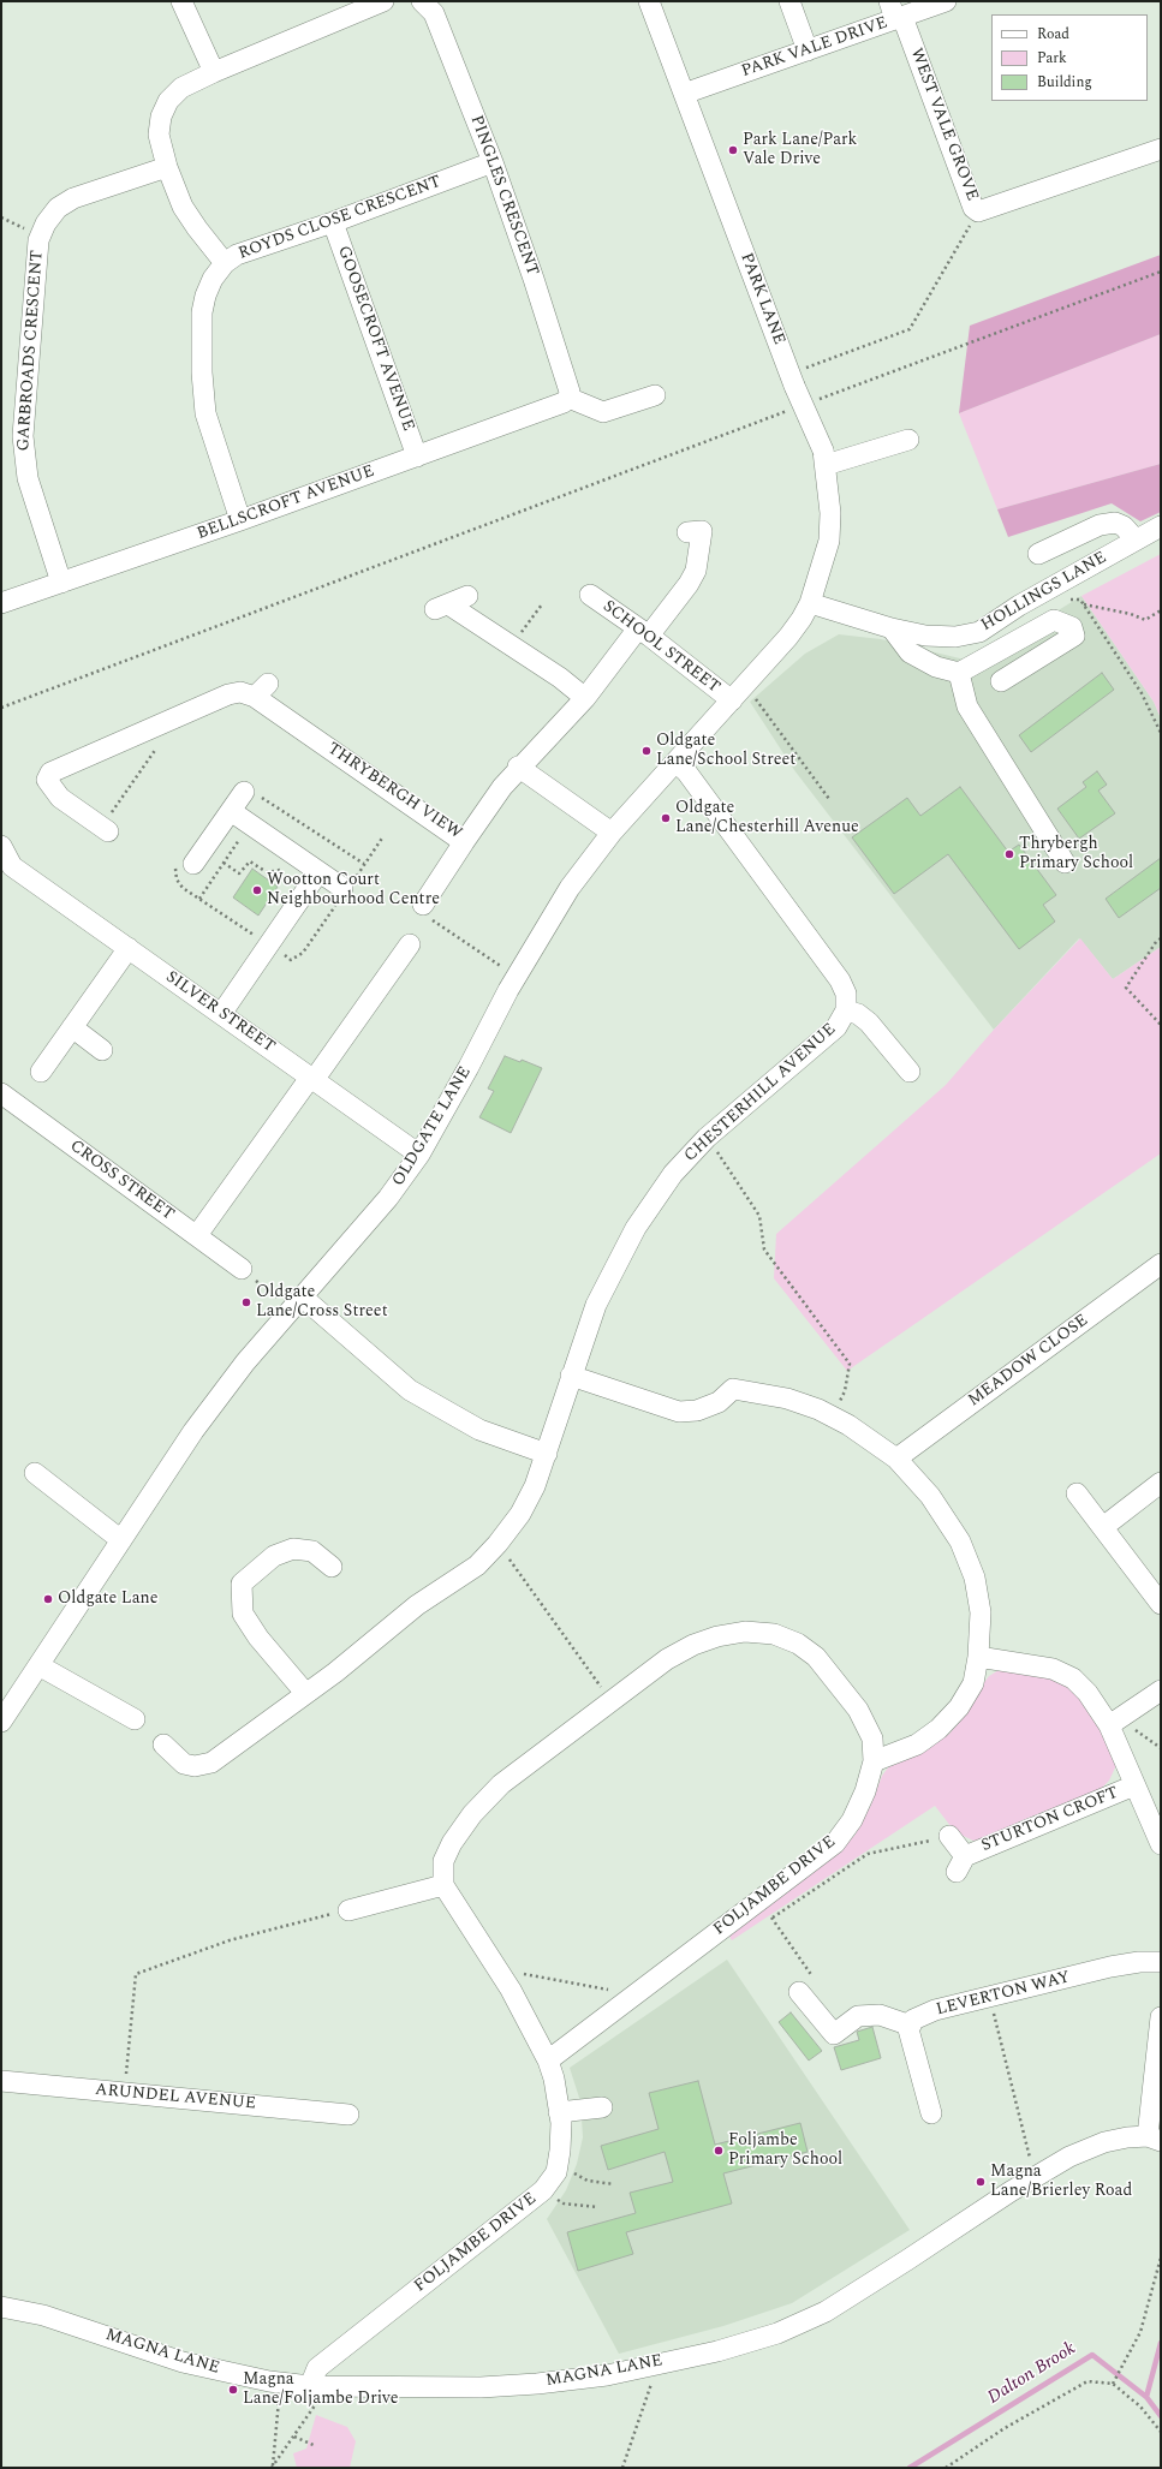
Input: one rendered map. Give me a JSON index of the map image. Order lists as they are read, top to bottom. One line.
{"streets":{"street":["PARK VALE DRIVE","WEST VALE GROVE","PINGLES CRESCENT","ROYDS CLOSE CRESCENT","PARK LANE","GOOSECROFT AVENUE","GARBROADS CRESCENT","BELLSCROFT AVENUE","HOLLINGS LANE","SCHOOL STREET","THRYBERGH VIEW","SILVER STREET","CHESTERHILL AVENUE","OLDGATE LANE","CROSS STREET","MEADOW CLOSE","STURTON CROFT","FOLJAMBE DRIVE","LEVERTON WAY","ARUNDEL AVENUE","MAGNA LANE"]},"crossings":[["PARK VALE DRIVE","WEST VALE GROVE"],["PARK VALE DRIVE","PARK LANE"],["PINGLES CRESCENT","ROYDS CLOSE CRESCENT"],["PINGLES CRESCENT","BELLSCROFT AVENUE"],["ROYDS CLOSE CRESCENT","GOOSECROFT AVENUE"],["ROYDS CLOSE CRESCENT","BELLSCROFT AVENUE"],["PARK LANE","HOLLINGS LANE"],["PARK LANE","OLDGATE LANE"],["GOOSECROFT AVENUE","BELLSCROFT AVENUE"],["GARBROADS CRESCENT","BELLSCROFT AVENUE"],["HOLLINGS LANE","OLDGATE LANE"],["SCHOOL STREET","THRYBERGH VIEW"],["SCHOOL STREET","OLDGATE LANE"],["SILVER STREET","OLDGATE LANE"],["CHESTERHILL AVENUE","OLDGATE LANE"],["FOLJAMBE DRIVE","MAGNA LANE"]],"water":["Dalton Brook"],"places":["Park Lane/Park Vale Drive","Oldgate Lane/School Street","Oldgate Lane/Chesterhill Avenue","Thrybergh Primary School","Wootton Court Neighbourhood Centre","Oldgate Lane/Cross Street","Oldgate Lane","Foljambe Primary School","Magna Lane/Brierley Road","Magna Lane/Foljambe Drive"],"legend":["Road","Park","Building"]}
